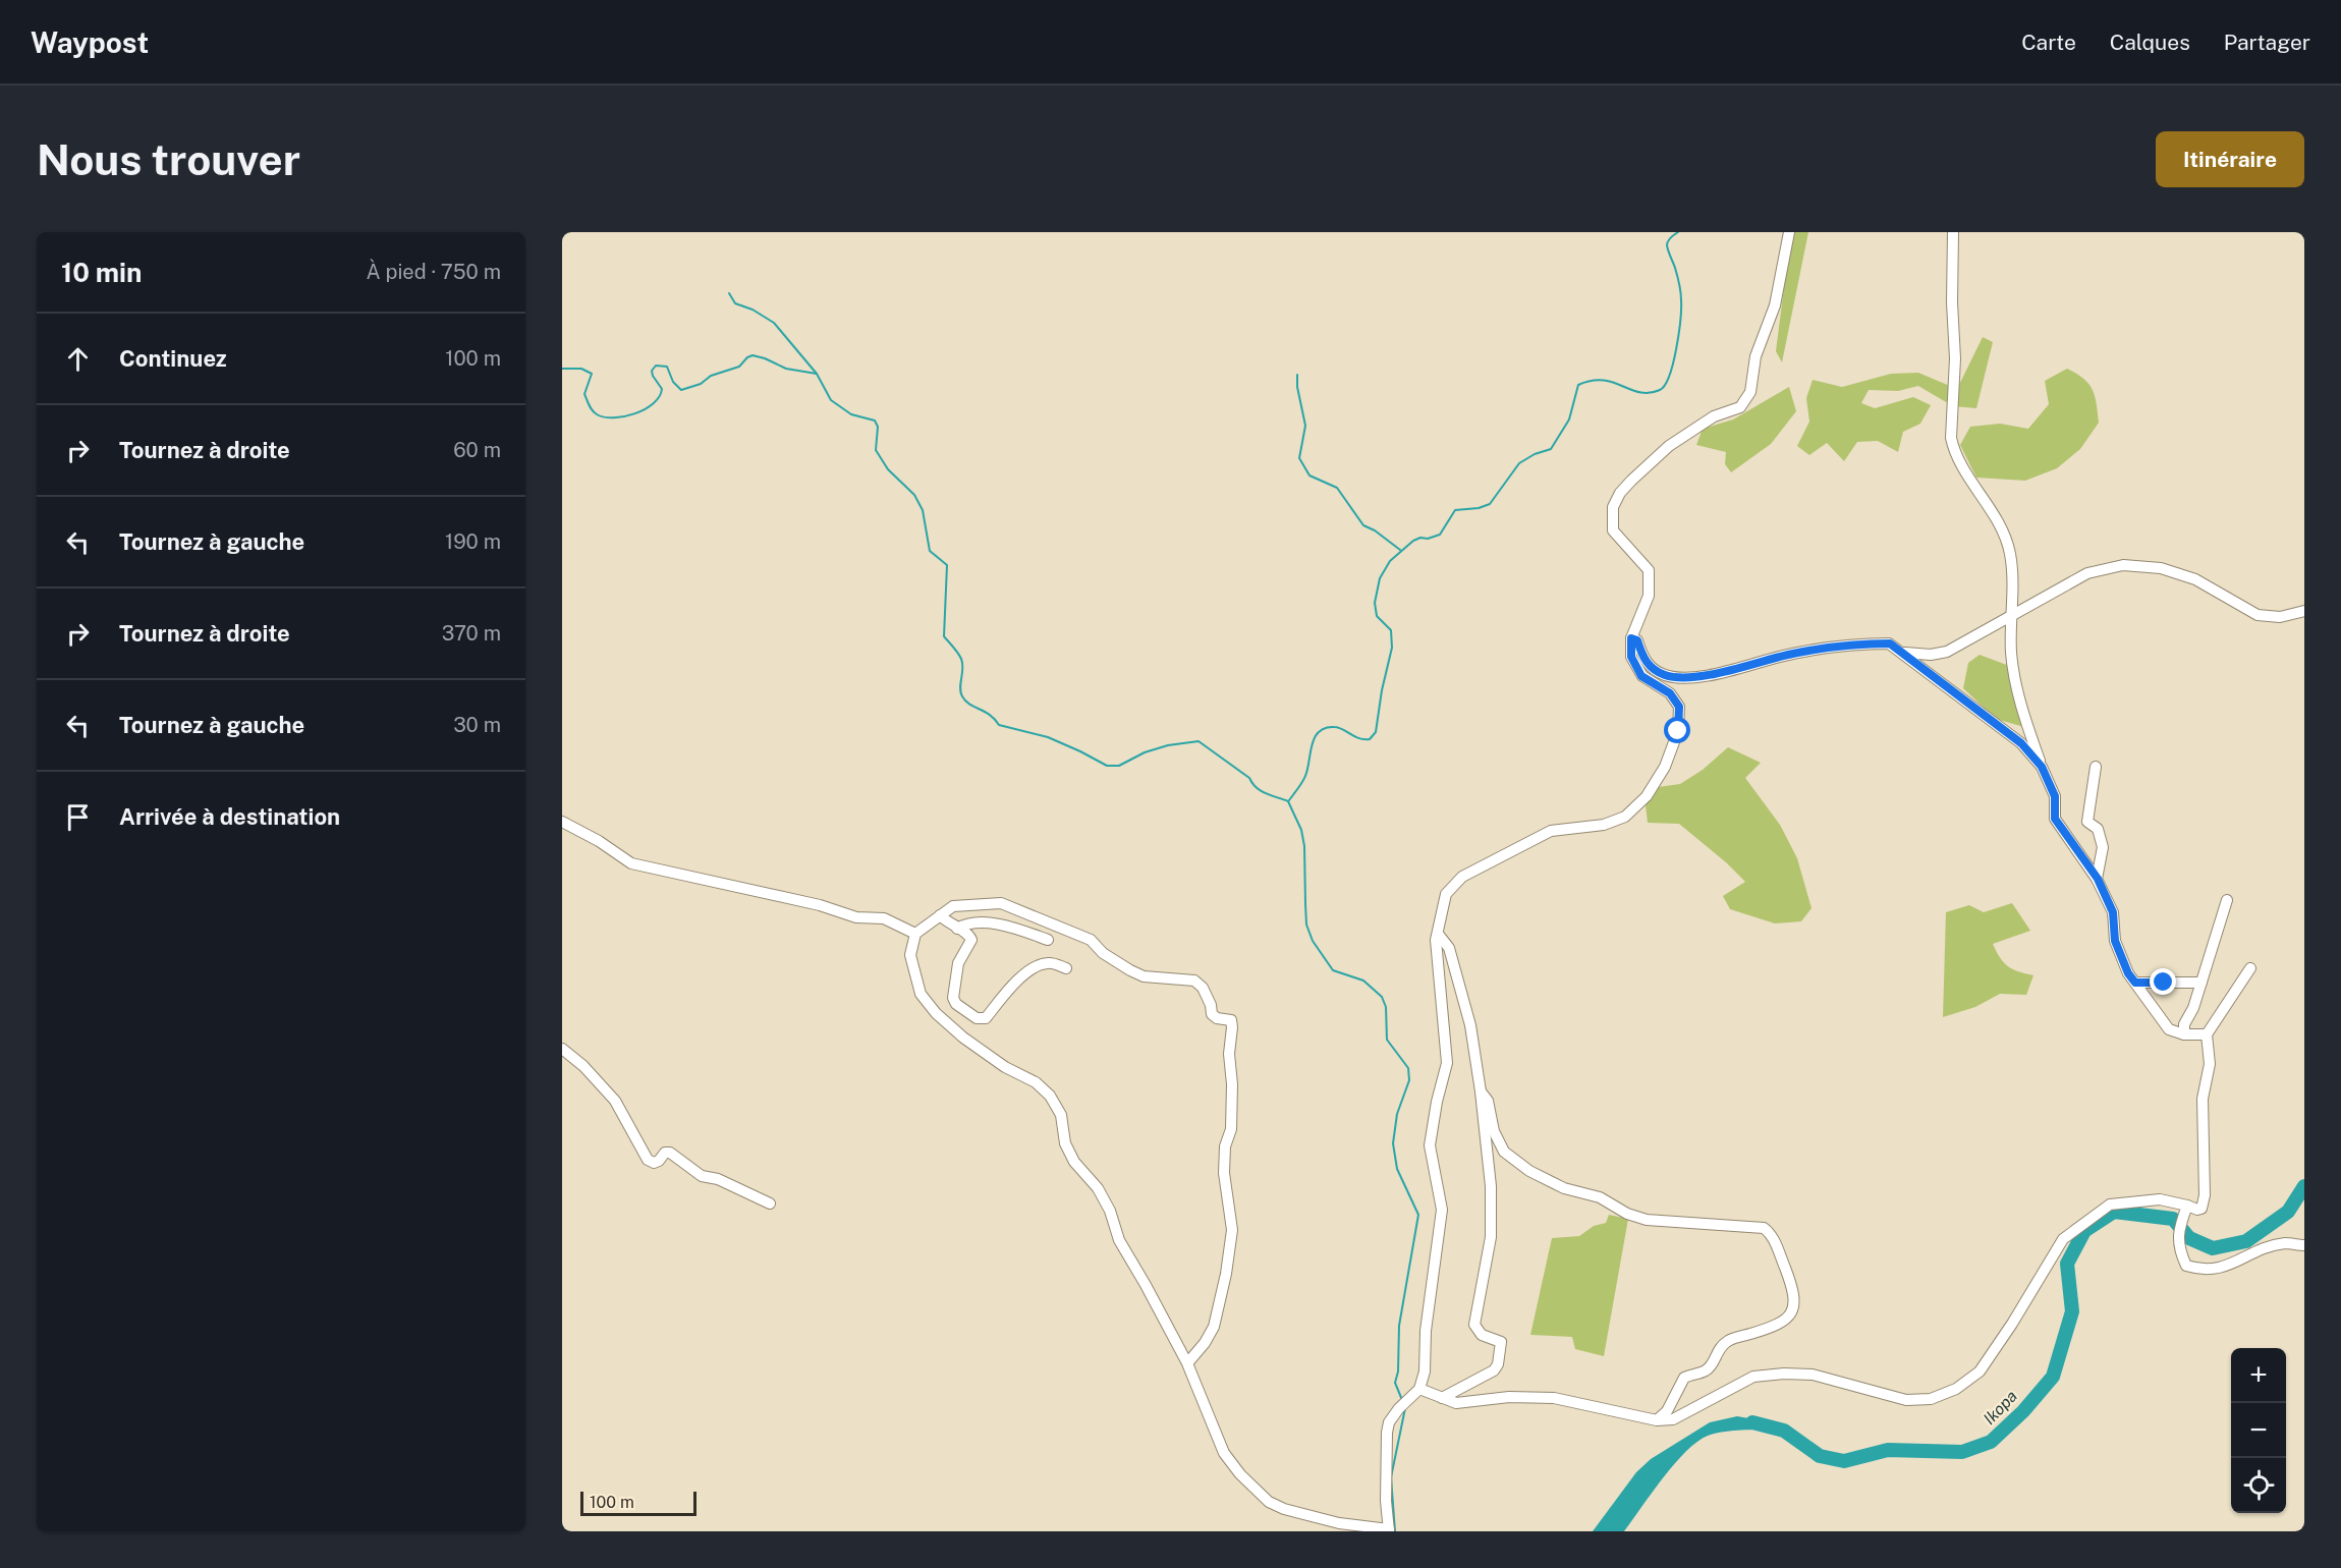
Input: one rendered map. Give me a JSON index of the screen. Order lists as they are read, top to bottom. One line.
{"water":["Ikopa"],"scale_bar":"100 m","page":{"header":"Waypost","nav":["Carte","Calques","Partager"],"buttons":"Itinéraire","title":"Nous trouver","heading":["10 min","À pied · 750 m"],"list":[["Continuez","100 m"],["Tournez à droite","60 m"],["Tournez à gauche","190 m"],["Tournez à droite","370 m"],["Tournez à gauche","30 m"],"Arrivée à destination"],"map_buttons":["+","−"],"scale":"100 m"}}
